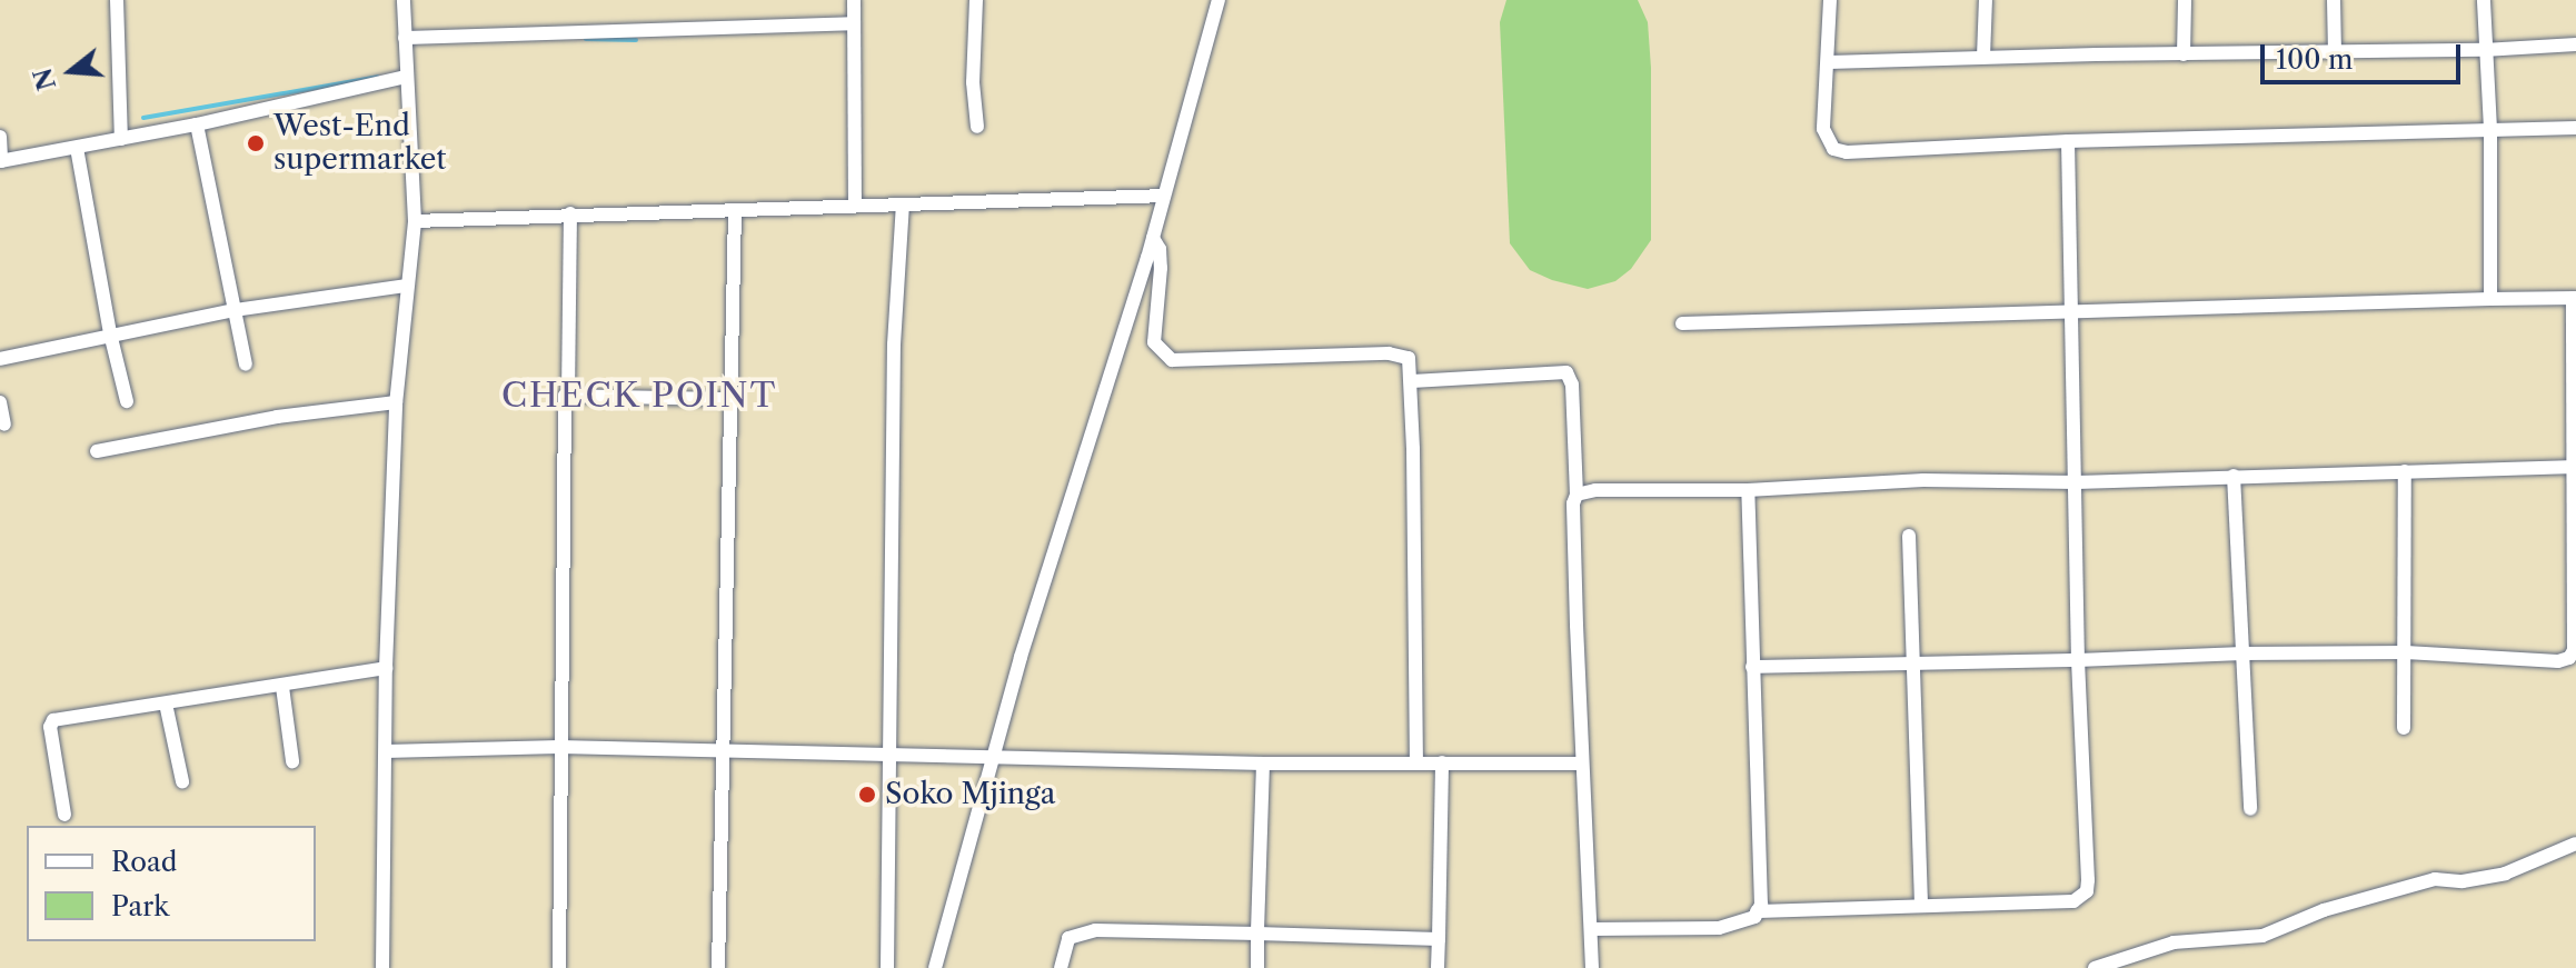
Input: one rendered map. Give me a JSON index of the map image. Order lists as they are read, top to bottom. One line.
{"districts":["CHECK POINT"],"places":["West-End supermarket","Soko Mjinga"],"legend":["Road","Park"],"scale_bar":"100 m","north":"left"}
